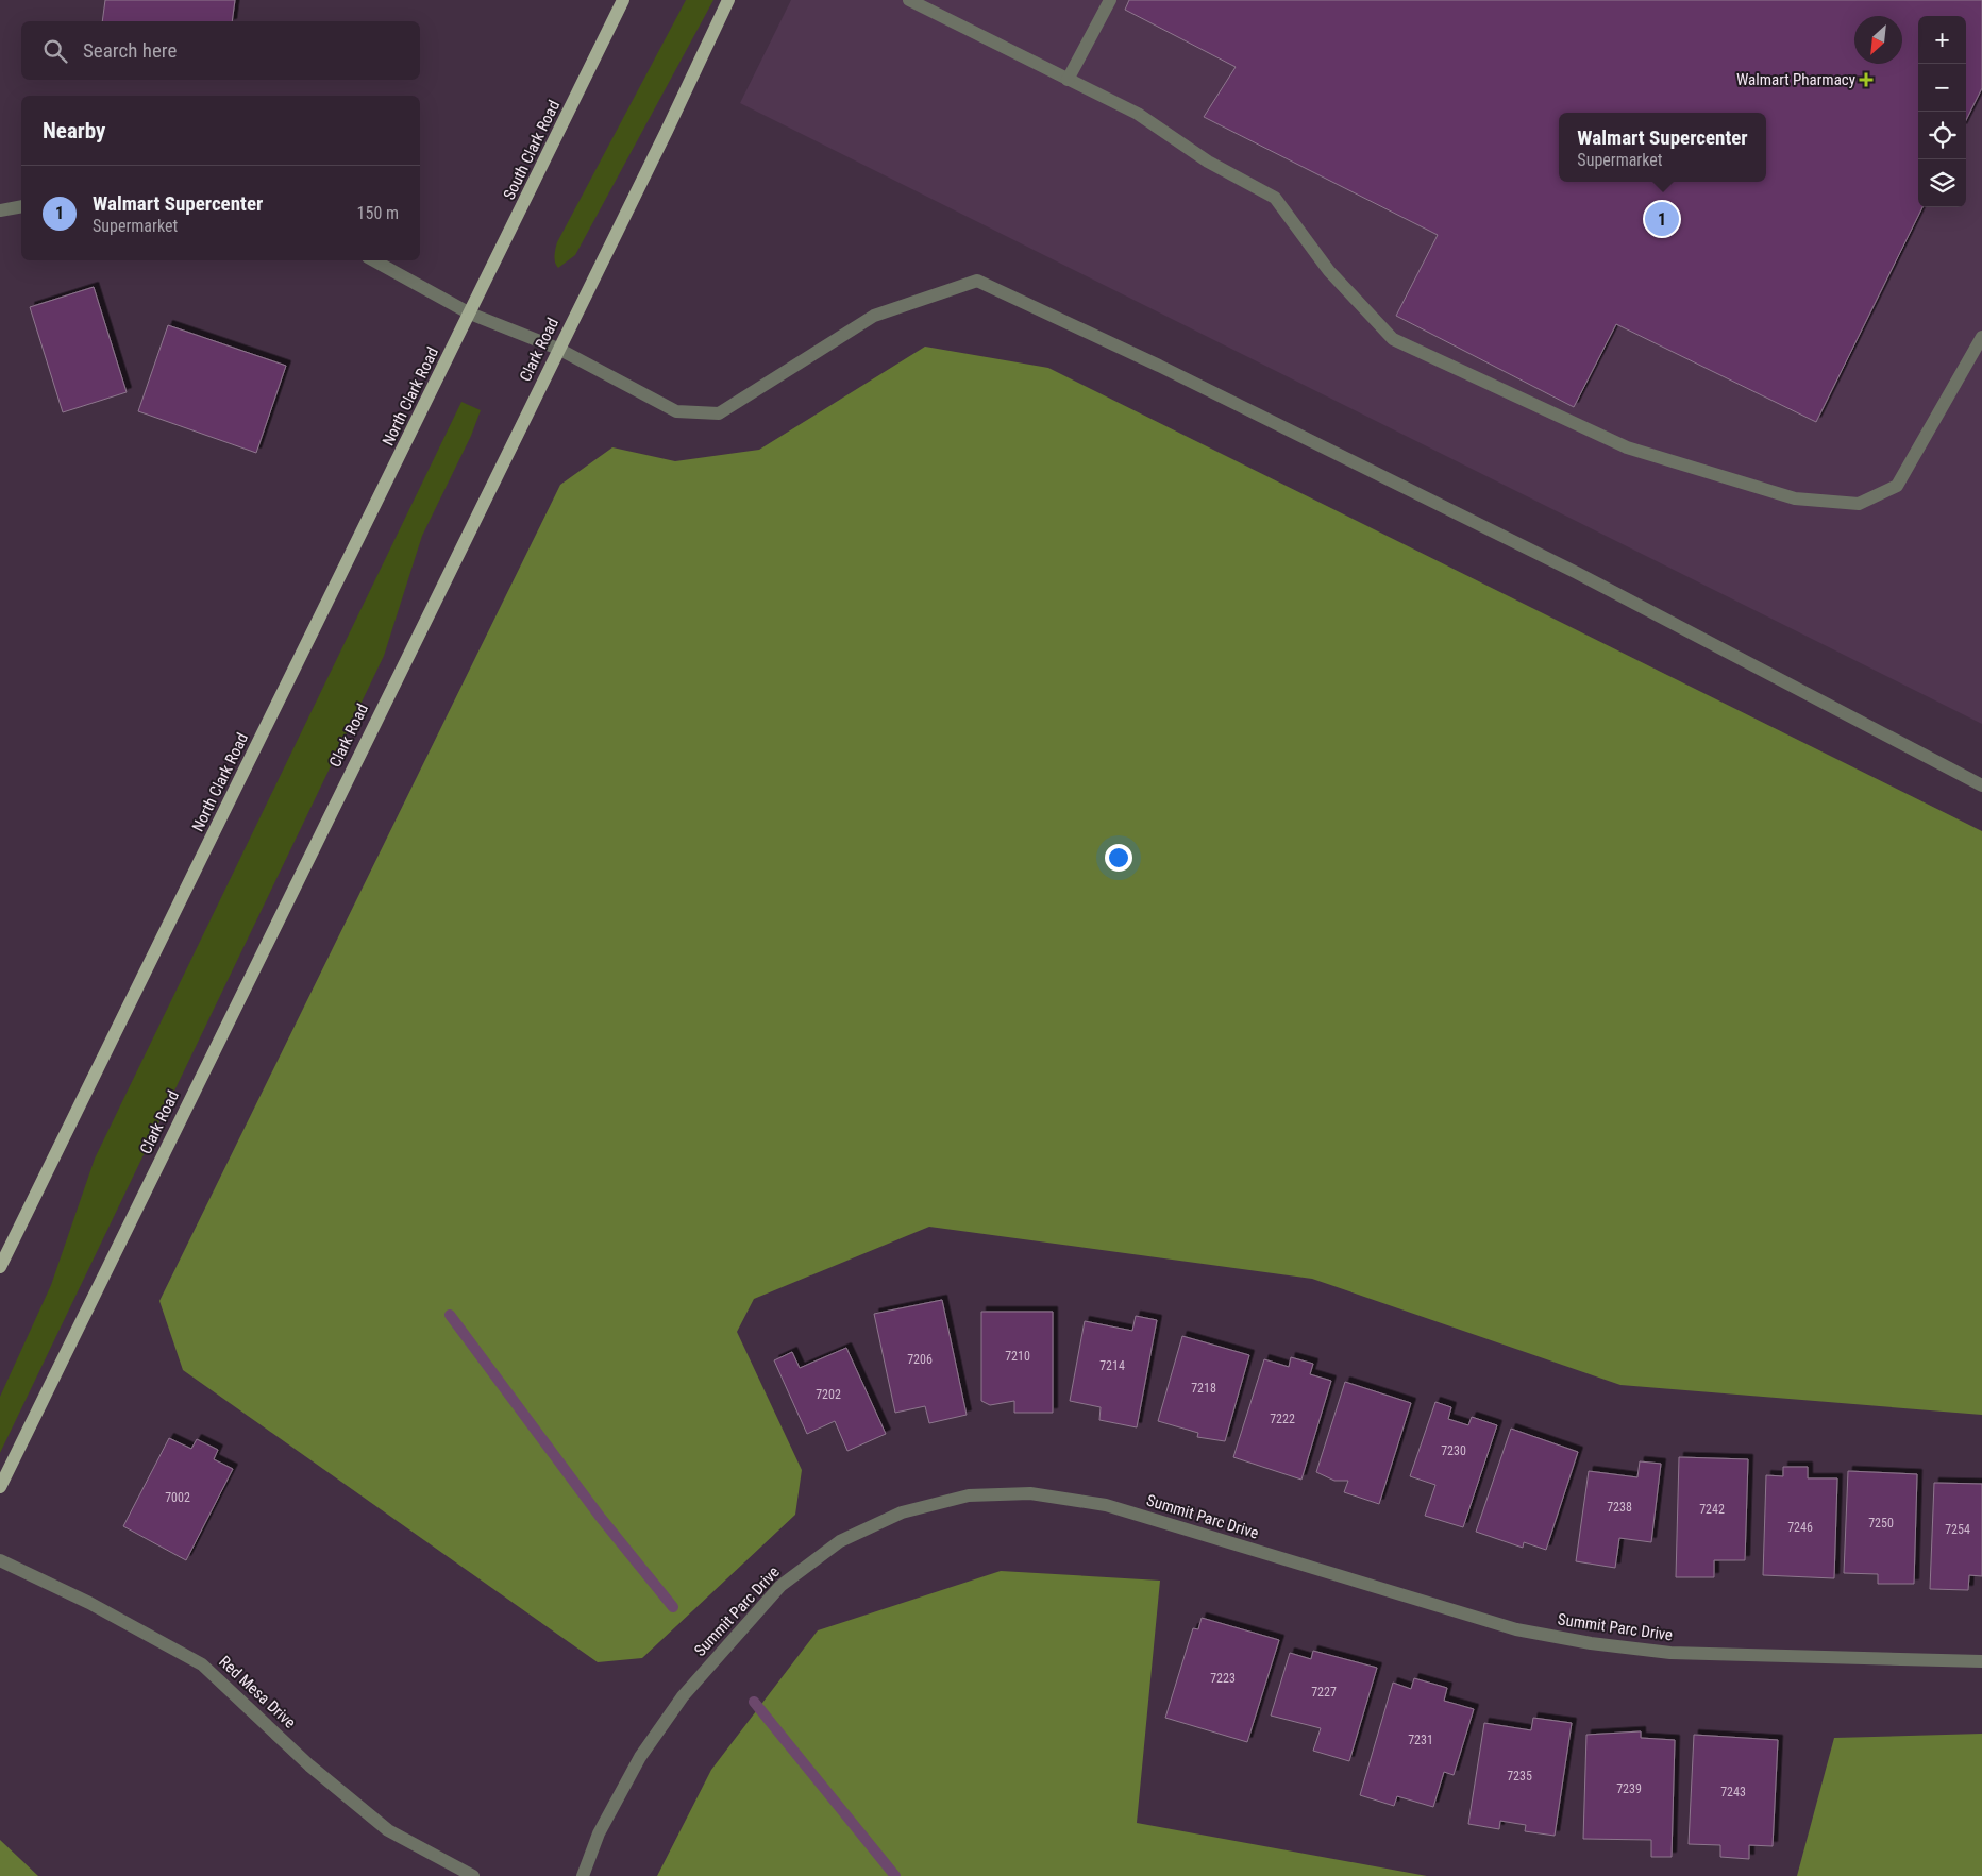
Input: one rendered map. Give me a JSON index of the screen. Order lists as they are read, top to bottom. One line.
{"streets":{"main road":["South Clark Road","Clark Road","North Clark Road"],"street":["Summit Parc Drive","Red Mesa Drive"]},"crossings":[["South Clark Road","North Clark Road"]],"places":{"health":["Walmart Pharmacy"]},"house_numbers":["7210","7206","7214","7218","7202","7222","7230","7002","7238","7242","7250","7246","7254","7223","7227","7231","7235","7239","7243"],"north":"bottom left","page":{"map_buttons":["+","−"],"search":"Search here","heading":"Nearby","popup":["Walmart Supercenter","Supermarket"],"list":[{"mark":"1","name":"Walmart Supercenter","note":"Supermarket","value":"150 m"}],"pins":"1"}}
